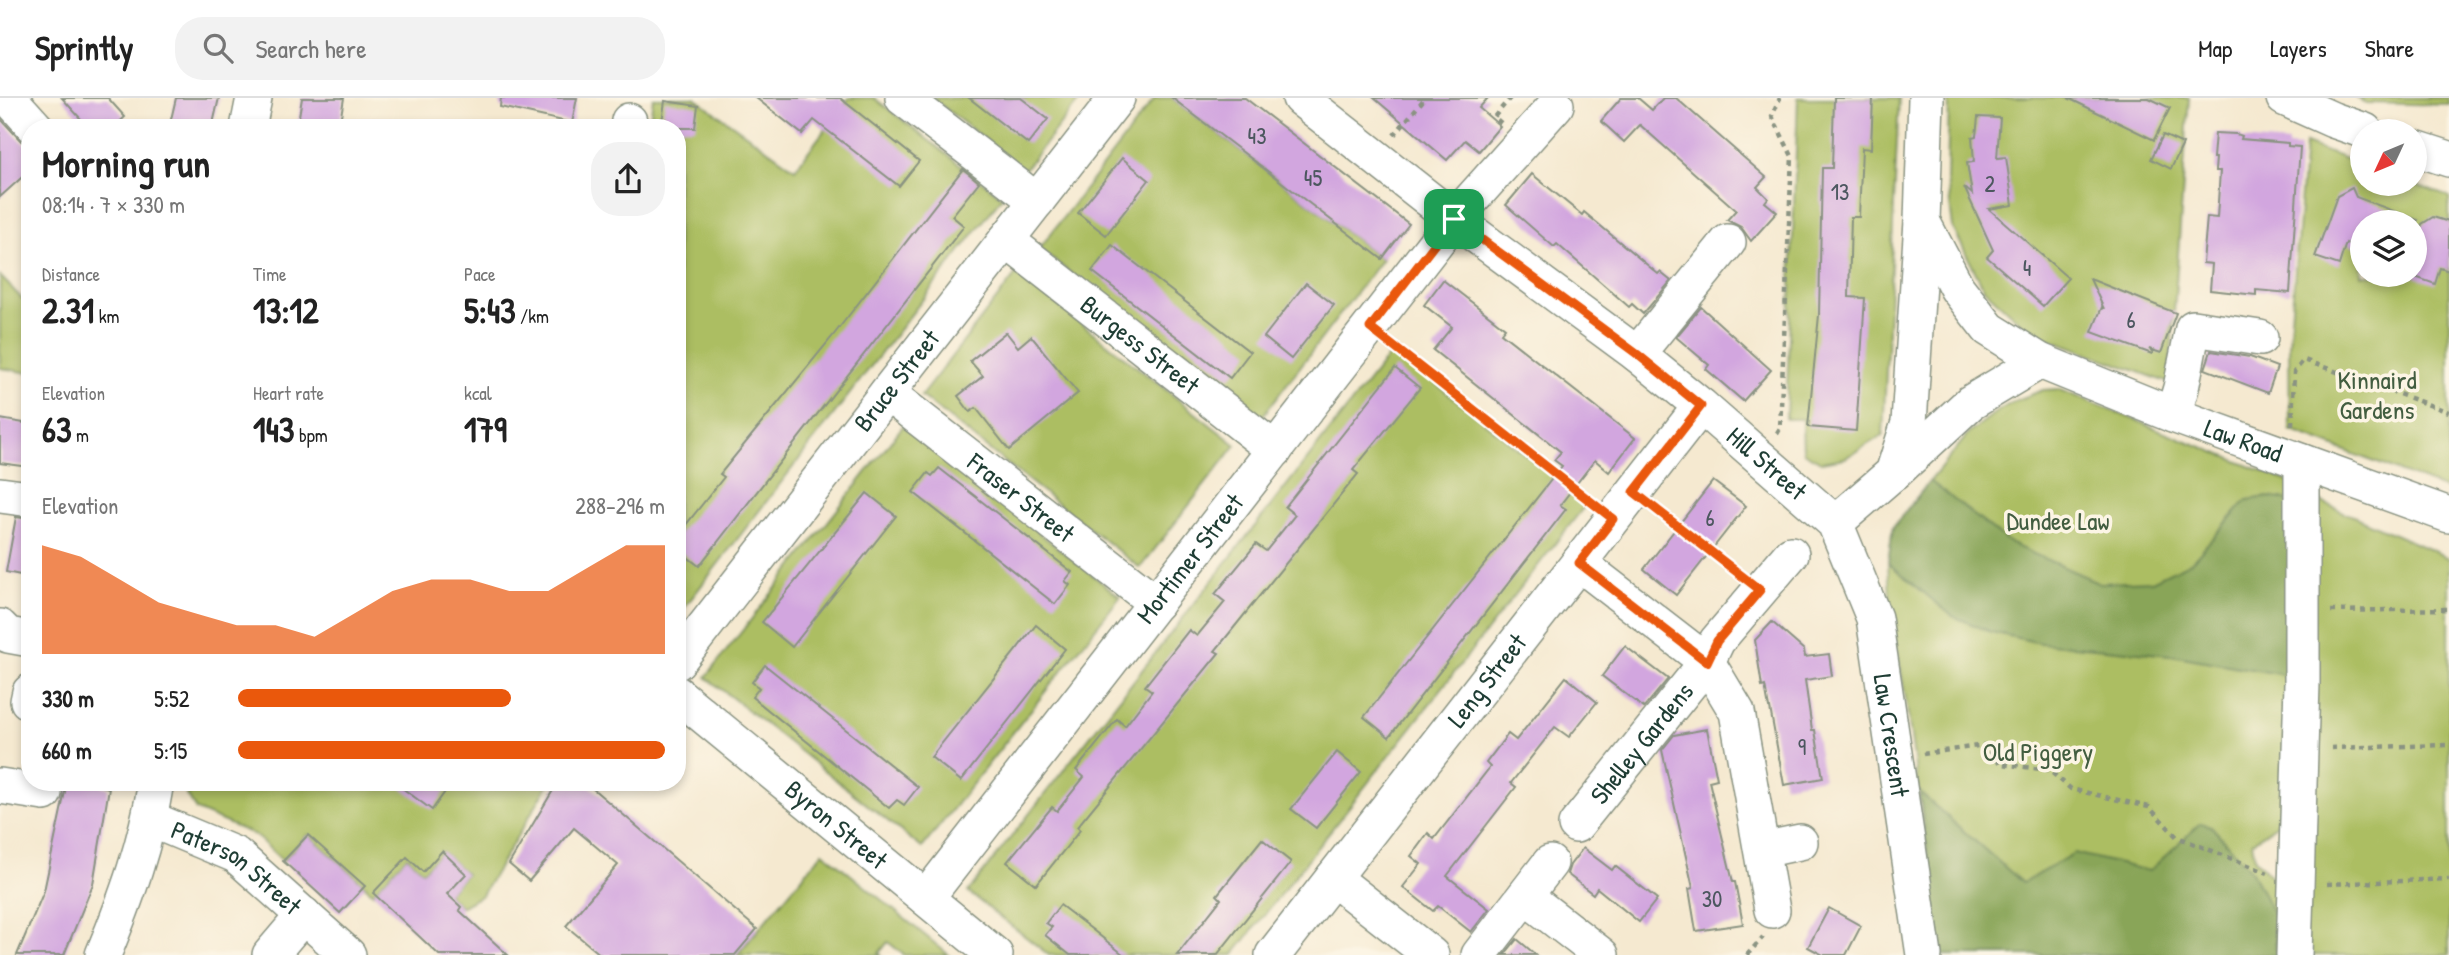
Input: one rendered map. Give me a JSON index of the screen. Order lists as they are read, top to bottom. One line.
{"streets":{"street":["Burgess Street","Bruce Street","Law Road","Hill Street","Fraser Street","Mortimer Street","Leng Street","Law Crescent","Shelley Gardens","Byron Street","Paterson Street"]},"crossings":[["Burgess Street","Bruce Street"],["Burgess Street","Mortimer Street"],["Bruce Street","Fraser Street"],["Hill Street","Mortimer Street"],["Hill Street","Leng Street"],["Hill Street","Law Crescent"],["Fraser Street","Mortimer Street"],["Mortimer Street","Byron Street"],["Leng Street","Shelley Gardens"]],"parks":["Kinnaird Gardens","Dundee Law","Old Piggery"],"house_numbers":["43","45","2","13","4","6","6","9","30"],"north":"bottom left","page":{"header":"Sprintly","search":"Search here","nav":["Map","Layers","Share"],"heading":["Morning run","08:14 · 7 × 330 m"],"stats":[["Distance","2.31 km"],["Time","13:12"],["Pace","5:43 /km"],["Elevation","63 m"],["Heart rate","143 bpm"],["kcal","179"]],"chart":["Elevation","288–296 m"],"list":[{"name":"330 m","note":"5:52"},{"name":"660 m","note":"5:15"}]}}
